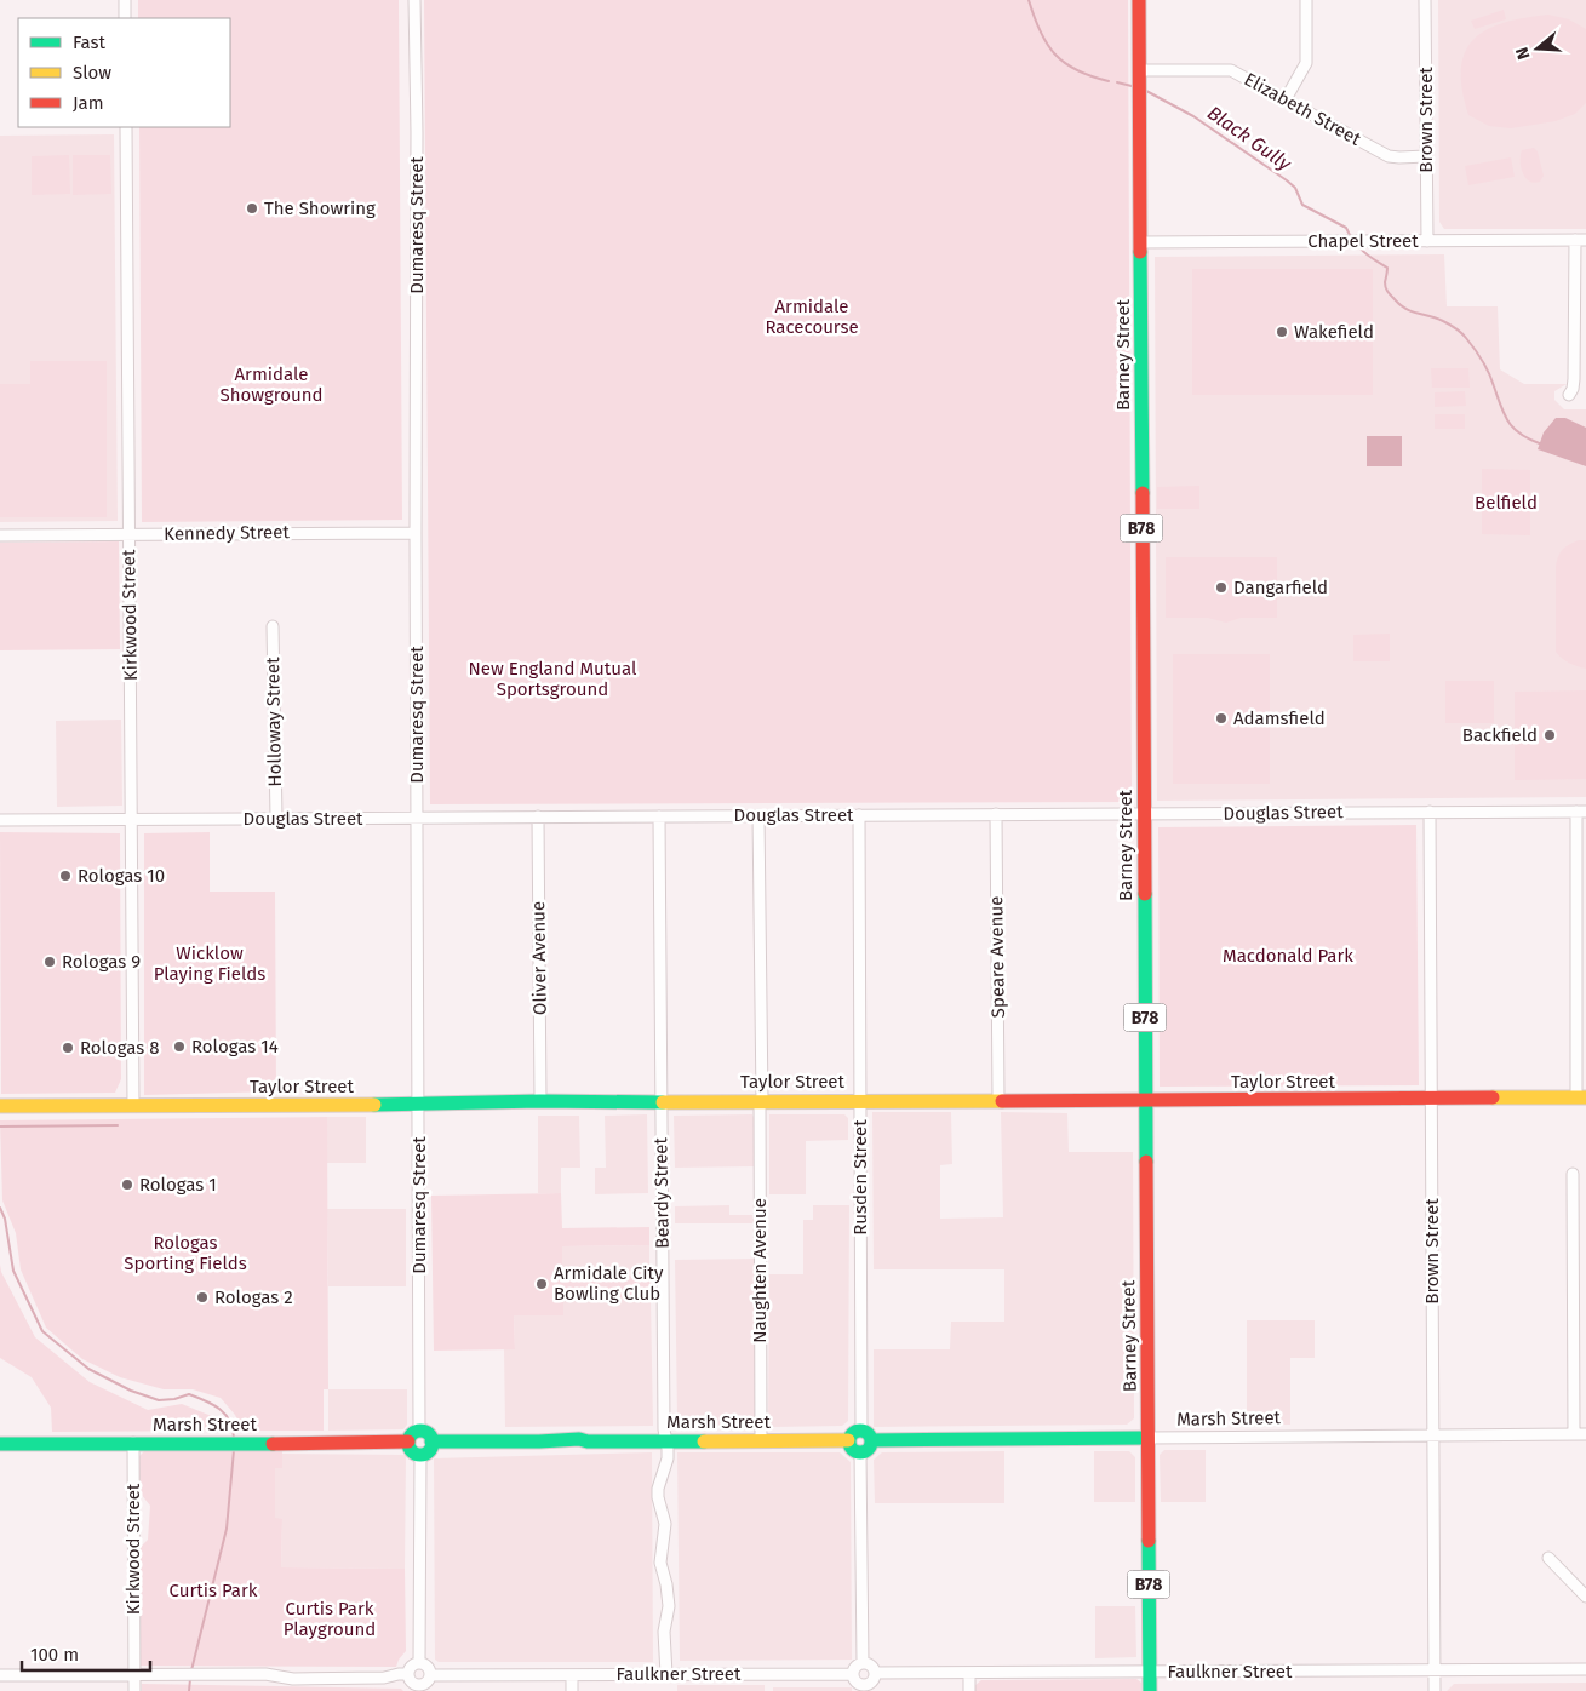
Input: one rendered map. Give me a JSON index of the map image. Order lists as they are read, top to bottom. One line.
{"streets":{"main road":["Barney Street","B78","Taylor Street","Marsh Street"],"street":["Elizabeth Street","Brown Street","Dumaresq Street","Chapel Street","Kennedy Street","Kirkwood Street","Holloway Street","Douglas Street","Speare Avenue","Oliver Avenue","Rusden Street","Beardy Street","Naughten Avenue","Faulkner Street"]},"crossings":[["Elizabeth Street","Brown Street"],["Elizabeth Street","Barney Street"],["Brown Street","Chapel Street"],["Brown Street","Douglas Street"],["Brown Street","Taylor Street"],["Brown Street","Marsh Street"],["Brown Street","Faulkner Street"],["Dumaresq Street","Kennedy Street"],["Dumaresq Street","Douglas Street"],["Dumaresq Street","Taylor Street"],["Dumaresq Street","Marsh Street"],["Chapel Street","Barney Street"],["Barney Street","Douglas Street"],["Barney Street","Taylor Street"],["Barney Street","Marsh Street"],["Barney Street","Faulkner Street"],["Kennedy Street","Kirkwood Street"],["Kirkwood Street","Douglas Street"],["Kirkwood Street","Taylor Street"],["Kirkwood Street","Marsh Street"],["Holloway Street","Douglas Street"],["Douglas Street","Speare Avenue"],["Douglas Street","Oliver Avenue"],["Douglas Street","Rusden Street"],["Douglas Street","Beardy Street"],["Douglas Street","Naughten Avenue"],["Speare Avenue","Taylor Street"],["Oliver Avenue","Taylor Street"],["Taylor Street","Rusden Street"],["Taylor Street","Beardy Street"],["Taylor Street","Naughten Avenue"],["Rusden Street","Marsh Street"],["Beardy Street","Marsh Street"],["Beardy Street","Faulkner Street"],["Naughten Avenue","Marsh Street"]],"water":["Black Gully"],"parks":["Armidale Racecourse","Armidale Showground","Belfield","New England Mutual Sportsground","Wicklow Playing Fields","Macdonald Park","Rologas Sporting Fields","Curtis Park","Curtis Park Playground"],"places":["The Showring","Wakefield","Dangarfield","Adamsfield","Backfield","Rologas 10","Rologas 9","Rologas 14","Rologas 8","Rologas 1","Armidale City Bowling Club","Rologas 2"],"legend":["Fast","Slow","Jam"],"scale_bar":"100 m","north":"left"}
